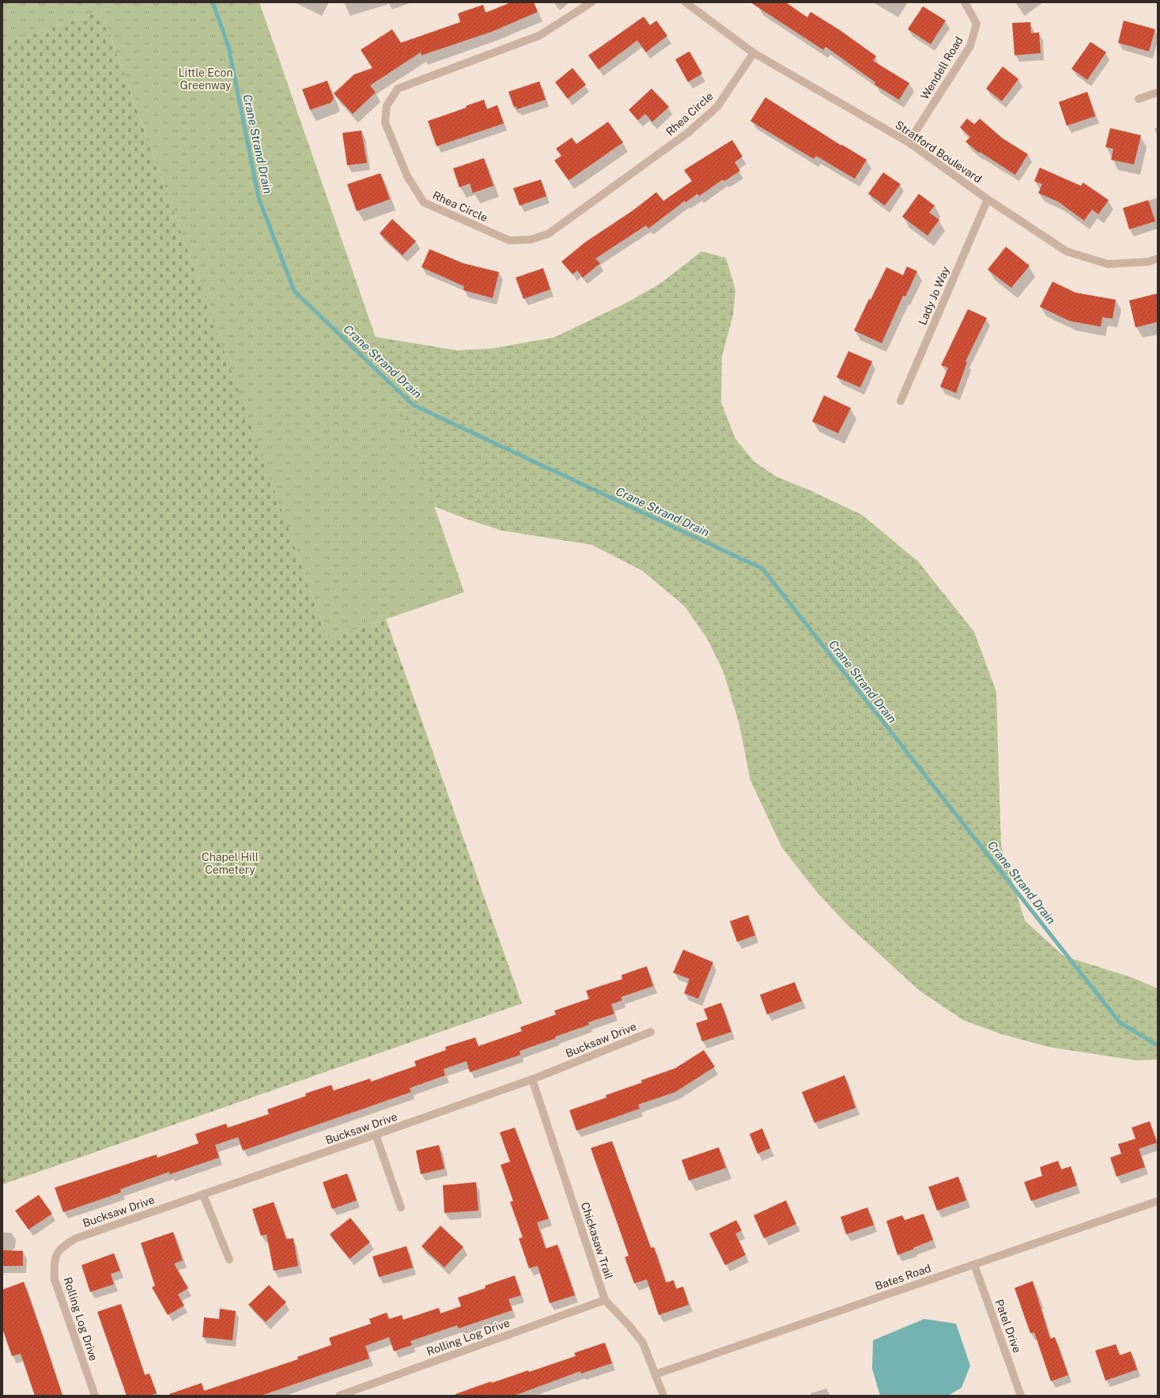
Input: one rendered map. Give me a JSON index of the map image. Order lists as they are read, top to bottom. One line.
{"streets":{"street":["Wendell Road","Rhea Circle","Stratford Boulevard","Lady Jo Way","Bucksaw Drive","Chickasaw Trail","Bates Road","Rolling Log Drive","Patel Drive"]},"crossings":[["Wendell Road","Stratford Boulevard"],["Rhea Circle","Stratford Boulevard"],["Stratford Boulevard","Lady Jo Way"],["Bucksaw Drive","Chickasaw Trail"],["Bucksaw Drive","Rolling Log Drive"],["Chickasaw Trail","Bates Road"],["Chickasaw Trail","Rolling Log Drive"],["Bates Road","Patel Drive"]],"water":["Crane Strand Drain"],"parks":["Little Econ Greenway","Chapel Hill Cemetery"]}
